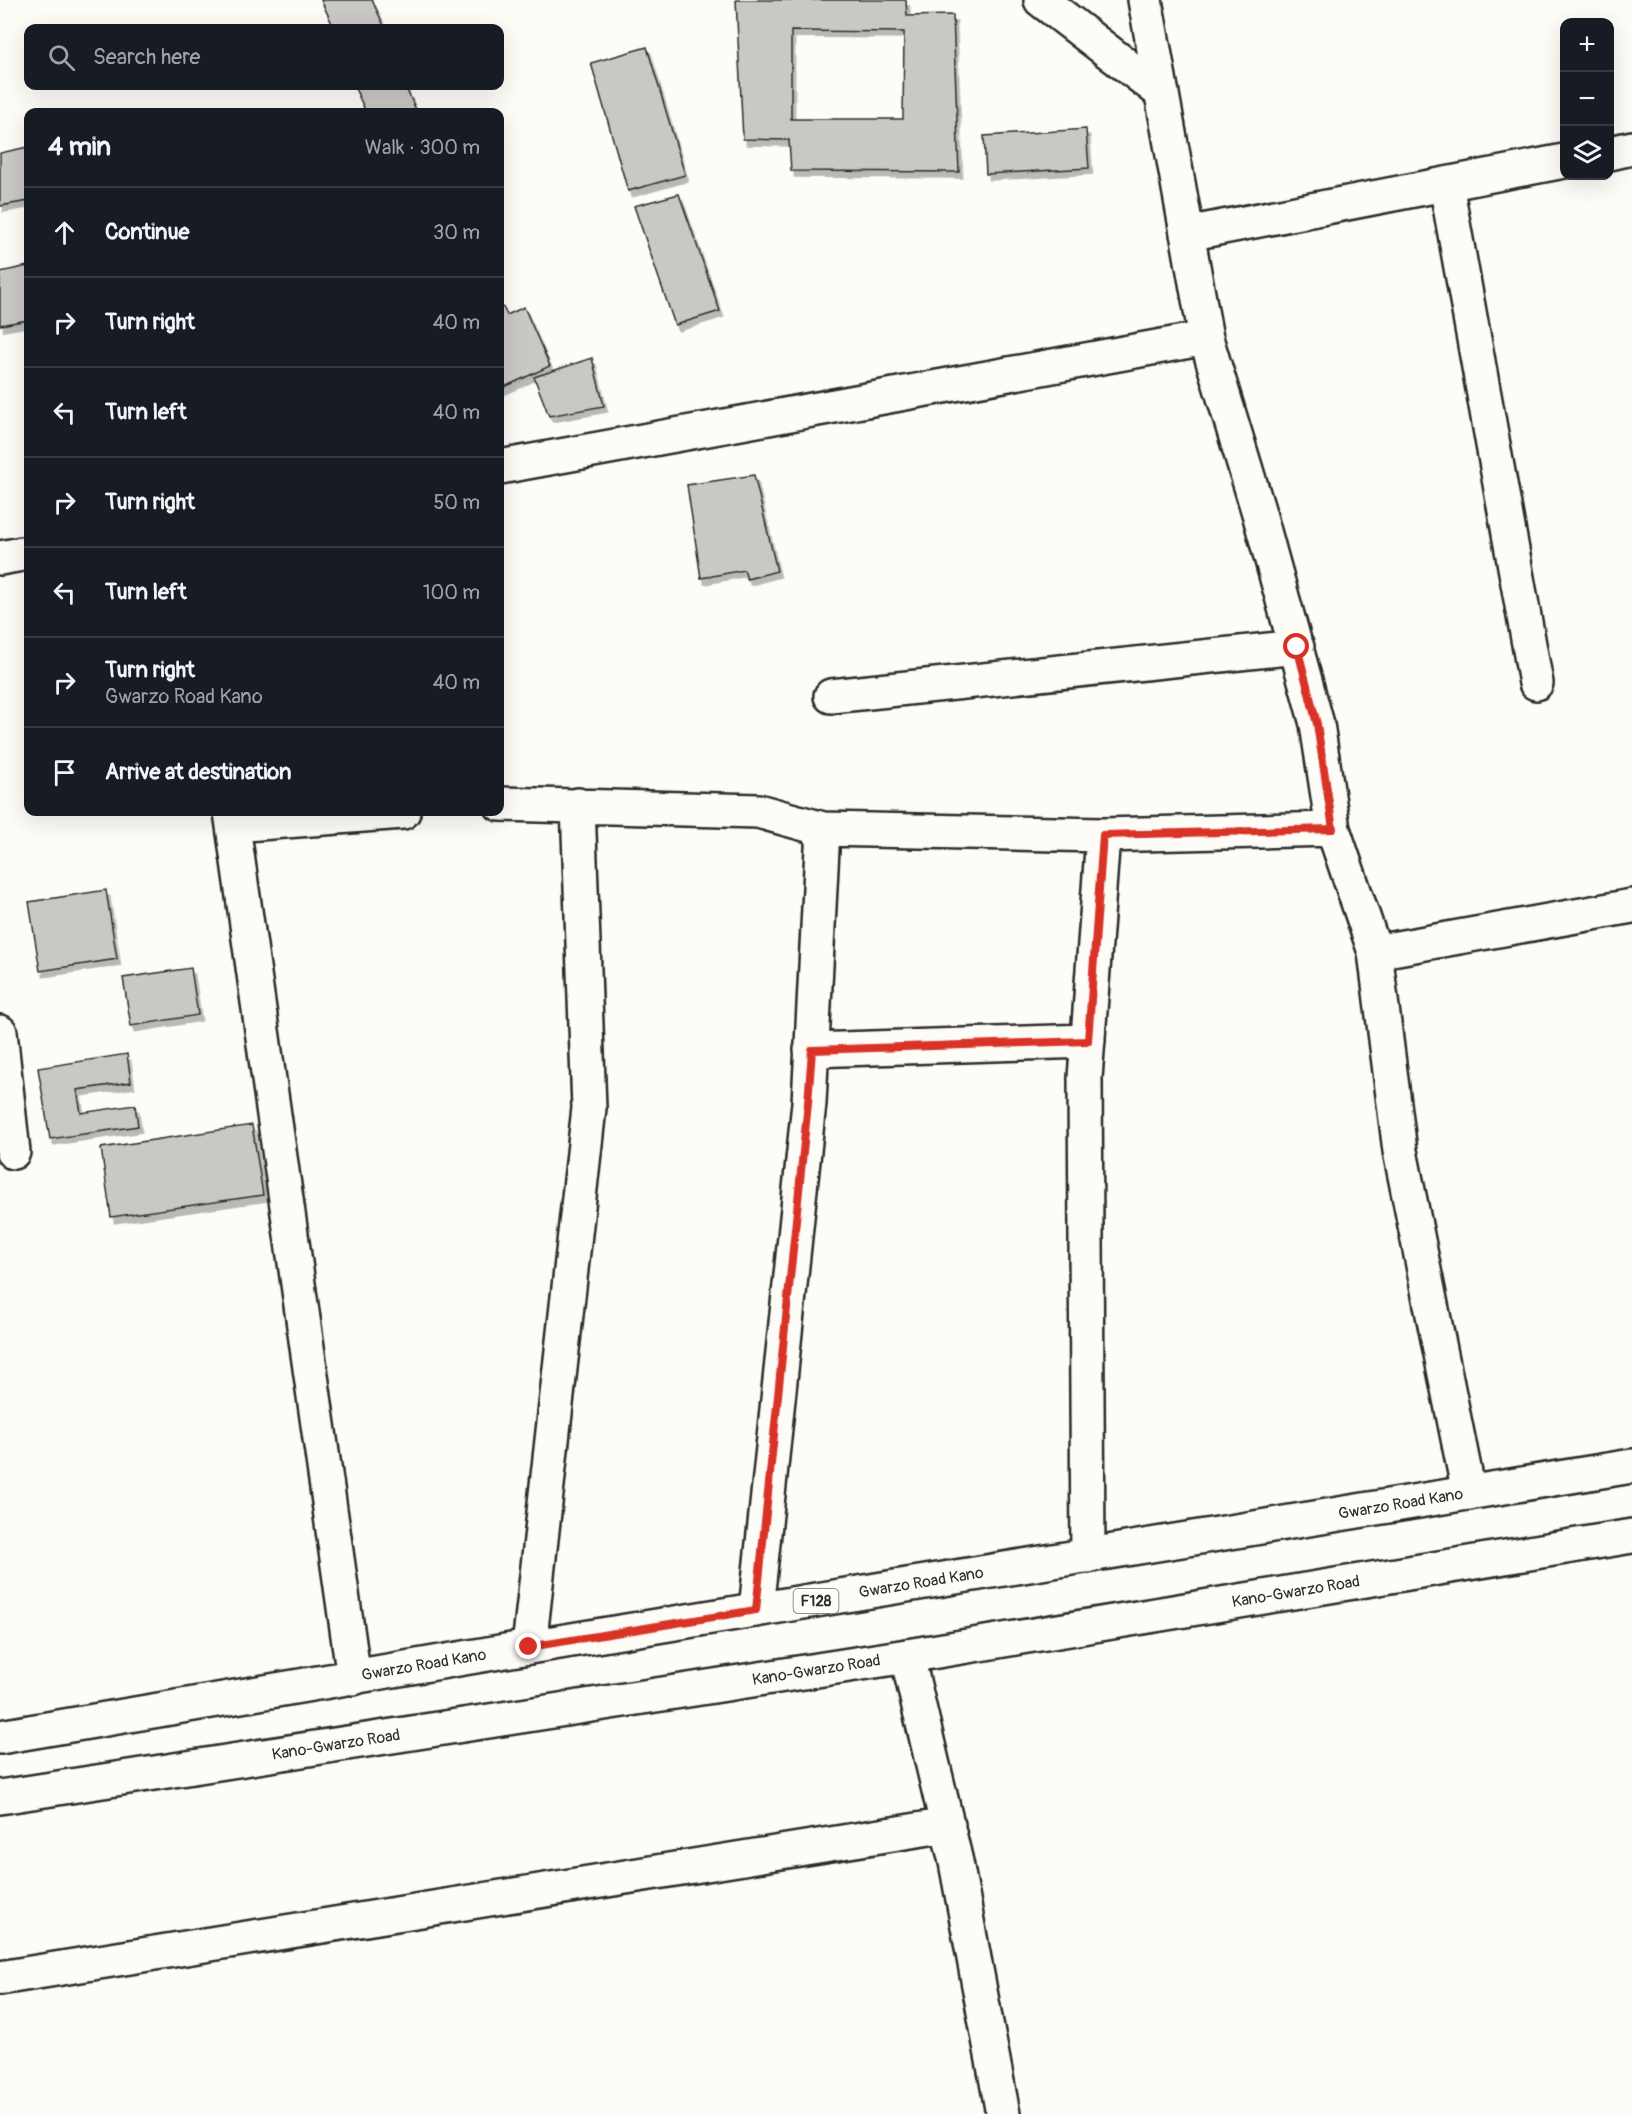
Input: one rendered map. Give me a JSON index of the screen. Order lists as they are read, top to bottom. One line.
{"streets":{"street":["Gwarzo Road Kano","Kano-Gwarzo Road","F128"]},"page":{"map_buttons":["+","−"],"search":"Search here","heading":["4 min","Walk · 300 m"],"list":[["Continue","30 m"],["Turn right","40 m"],["Turn left","40 m"],["Turn right","50 m"],["Turn left","100 m"],["Turn right","Gwarzo Road Kano","40 m"],"Arrive at destination"]}}
